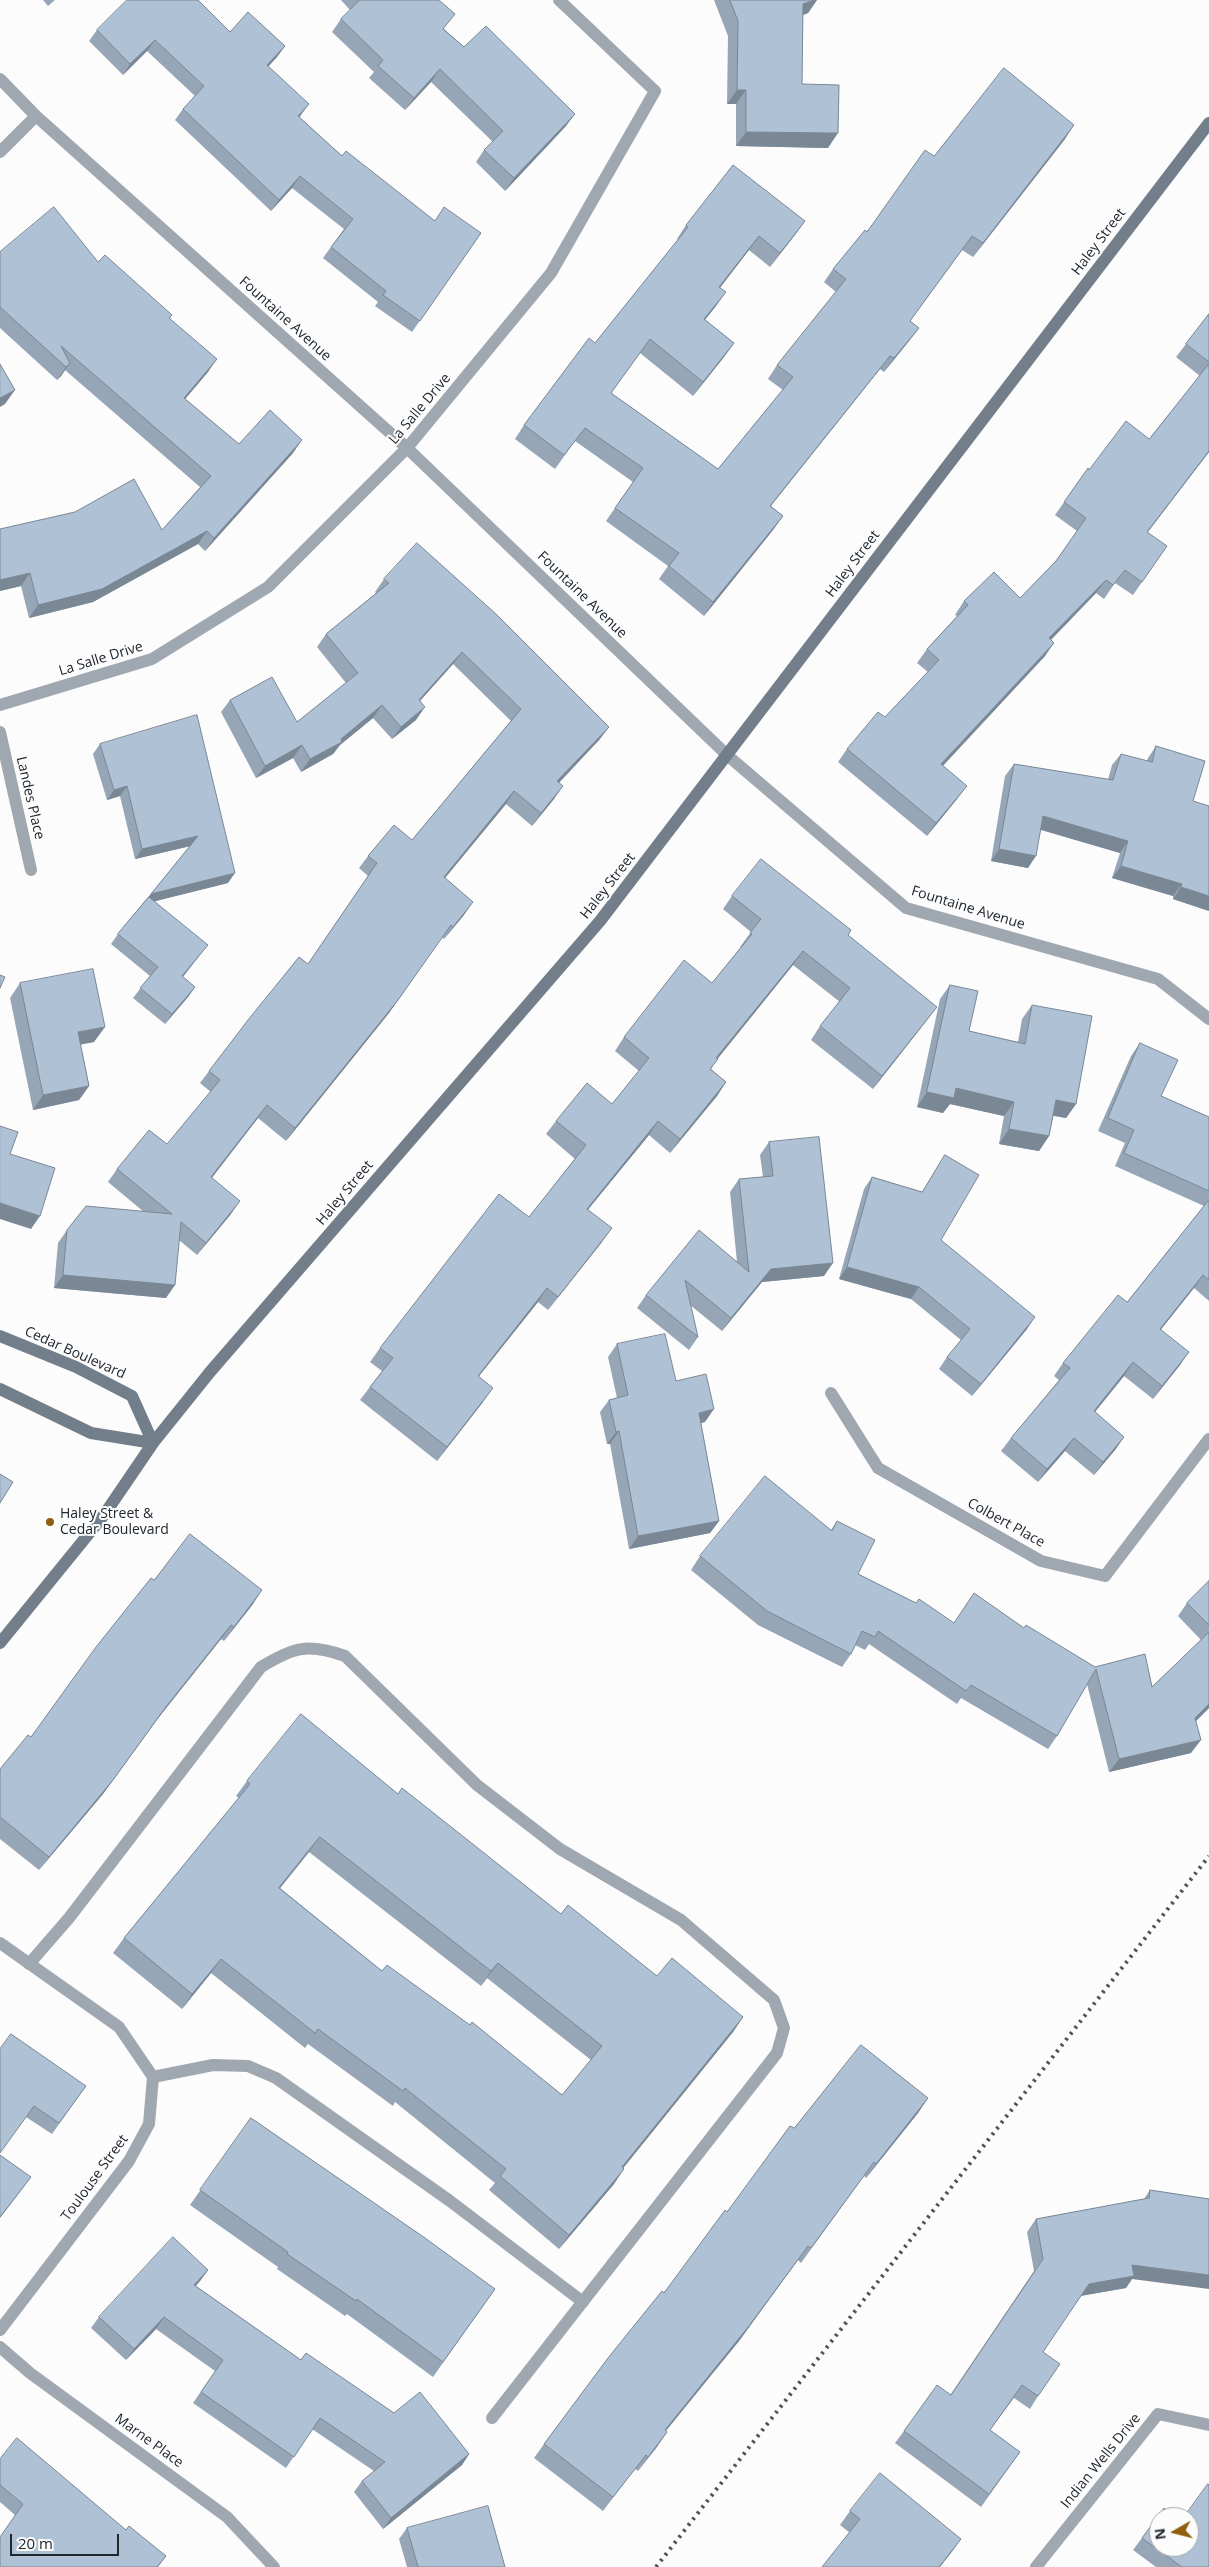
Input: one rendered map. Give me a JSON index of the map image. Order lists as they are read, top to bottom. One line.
{"streets":{"street":["Haley Street","Fountaine Avenue","La Salle Drive","Landes Place","Cedar Boulevard","Colbert Place","Toulouse Street","Marne Place","Indian Wells Drive"]},"crossings":[["Haley Street","Fountaine Avenue"],["Haley Street","Cedar Boulevard"],["Fountaine Avenue","La Salle Drive"]],"places":["Haley Street & Cedar Boulevard"],"scale_bar":"20 m","north":"left"}
